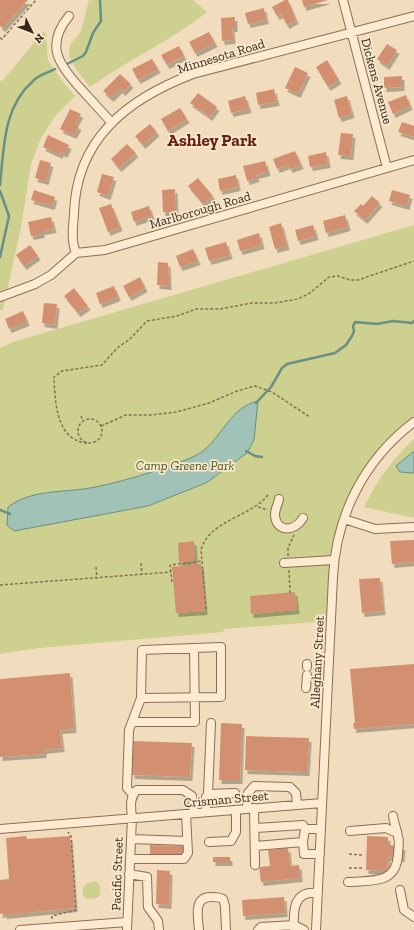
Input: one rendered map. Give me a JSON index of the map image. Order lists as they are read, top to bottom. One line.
{"streets":{"street":["Minnesota Road","Dickens Avenue","Marlborough Road","Alleghany Street","Crisman Street","Pacific Street"]},"crossings":[["Minnesota Road","Dickens Avenue"],["Minnesota Road","Marlborough Road"],["Dickens Avenue","Marlborough Road"],["Alleghany Street","Crisman Street"],["Crisman Street","Pacific Street"]],"districts":["Ashley Park"],"parks":["Camp Greene Park"],"north":"bottom right"}
